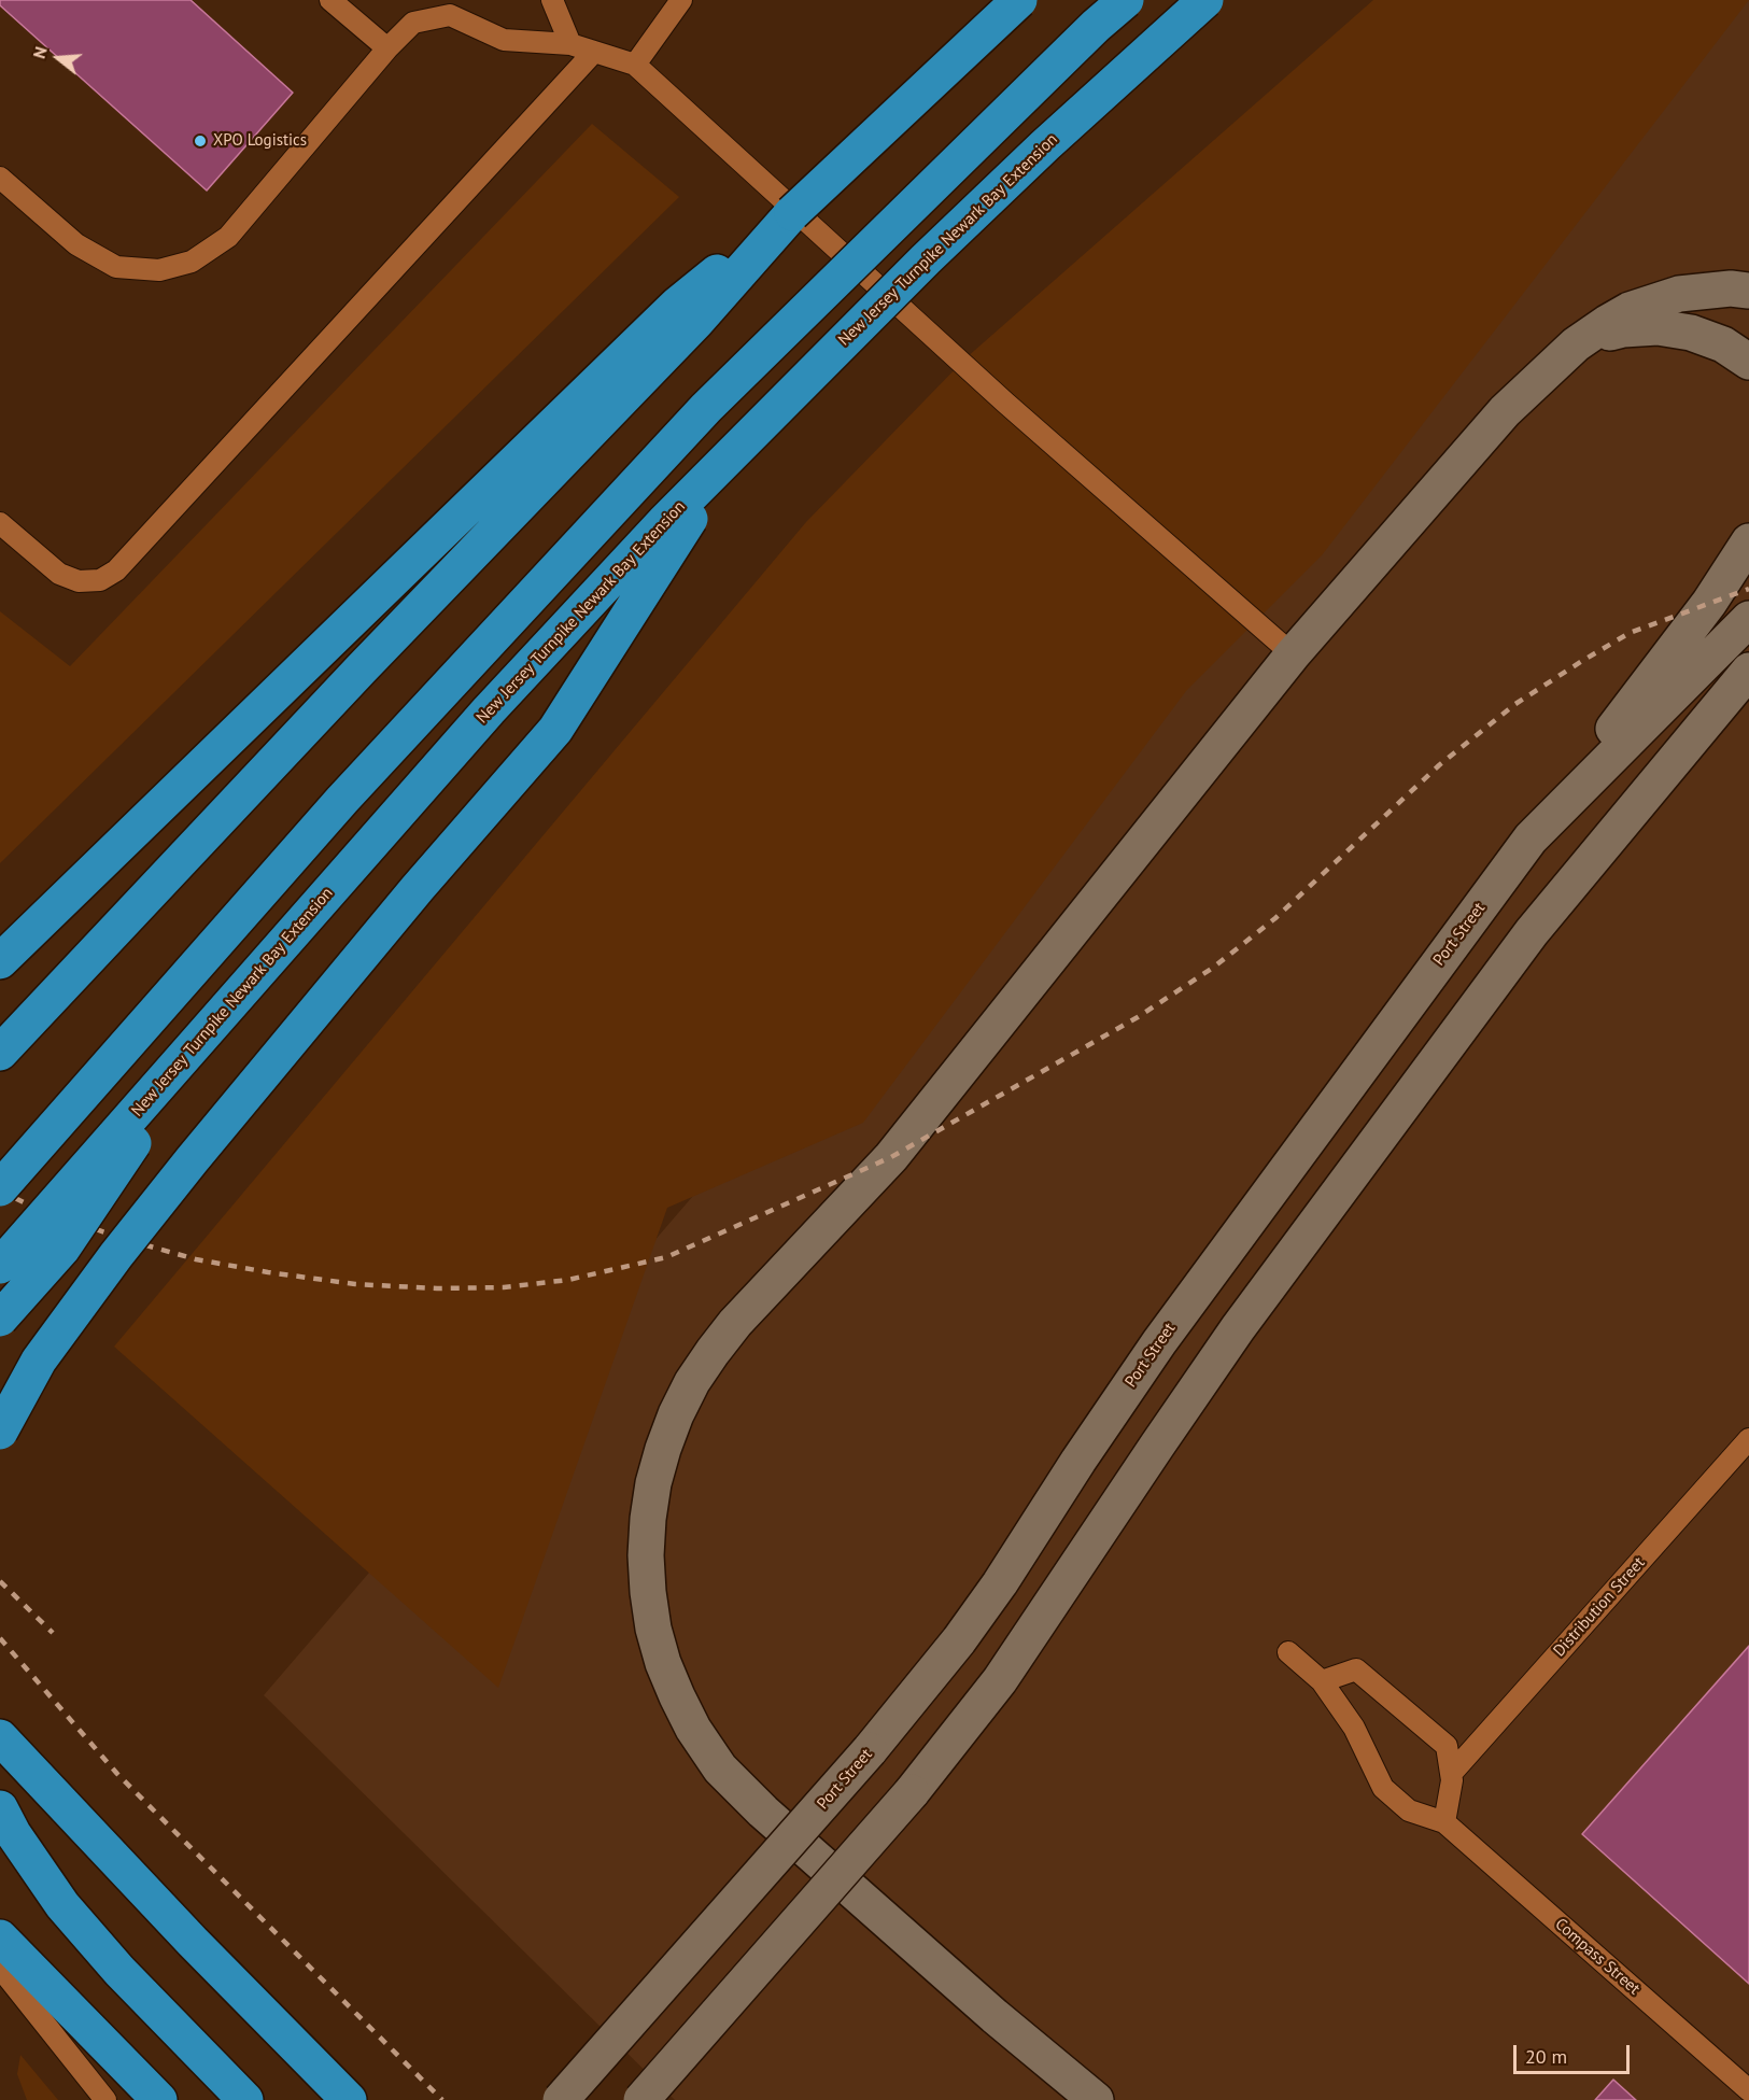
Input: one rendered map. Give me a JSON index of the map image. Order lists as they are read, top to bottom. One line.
{"streets":{"highway":["New Jersey Turnpike Newark Bay Extension"],"main road":["Port Street"],"lane":["Distribution Street","Compass Street"]},"places":["XPO Logistics"],"scale_bar":"20 m","north":"left"}
